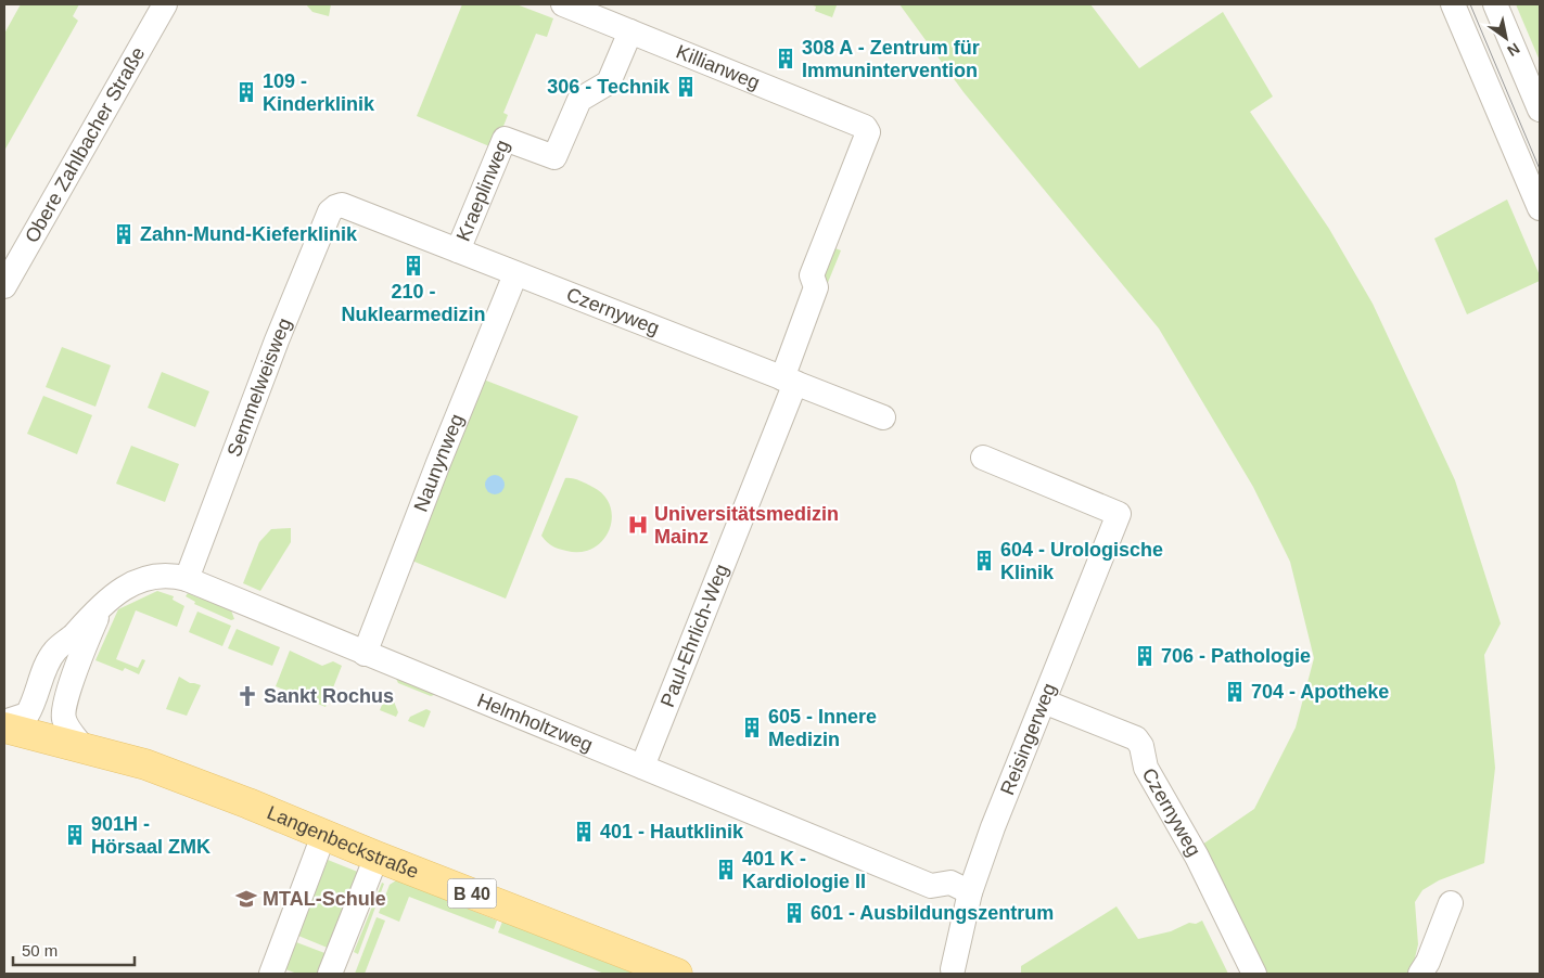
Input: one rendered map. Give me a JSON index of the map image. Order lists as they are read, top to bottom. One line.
{"streets":{"main road":["Langenbeckstraße","B 40"],"street":["Killianweg","Obere Zahlbacher Straße","Kraeplinweg","Czernyweg","Semmelweisweg","Naunynweg","Paul-Ehrlich-Weg","Helmholtzweg","Reisingerweg"]},"crossings":[["Killianweg","Kraeplinweg"],["Killianweg","Paul-Ehrlich-Weg"],["Kraeplinweg","Czernyweg"],["Czernyweg","Semmelweisweg"],["Czernyweg","Naunynweg"],["Czernyweg","Paul-Ehrlich-Weg"],["Czernyweg","Reisingerweg"],["Semmelweisweg","Helmholtzweg"],["Naunynweg","Helmholtzweg"],["Paul-Ehrlich-Weg","Helmholtzweg"],["Helmholtzweg","Reisingerweg"]],"places":{"building":["308 A - Zentrum für Immunintervention","306 - Technik","109 - Kinderklinik","Zahn-Mund-Kieferklinik","210 - Nuklearmedizin","604 - Urologische Klinik","706 - Pathologie","704 - Apotheke","605 - Innere Medizin","401 - Hautklinik","901H - Hörsaal ZMK","401 K - Kardiologie II","601 - Ausbildungszentrum"],"hospital":["Universitätsmedizin Mainz"],"church":["Sankt Rochus"],"school or university":["MTAL-Schule"]},"scale_bar":"50 m","north":"bottom right"}
